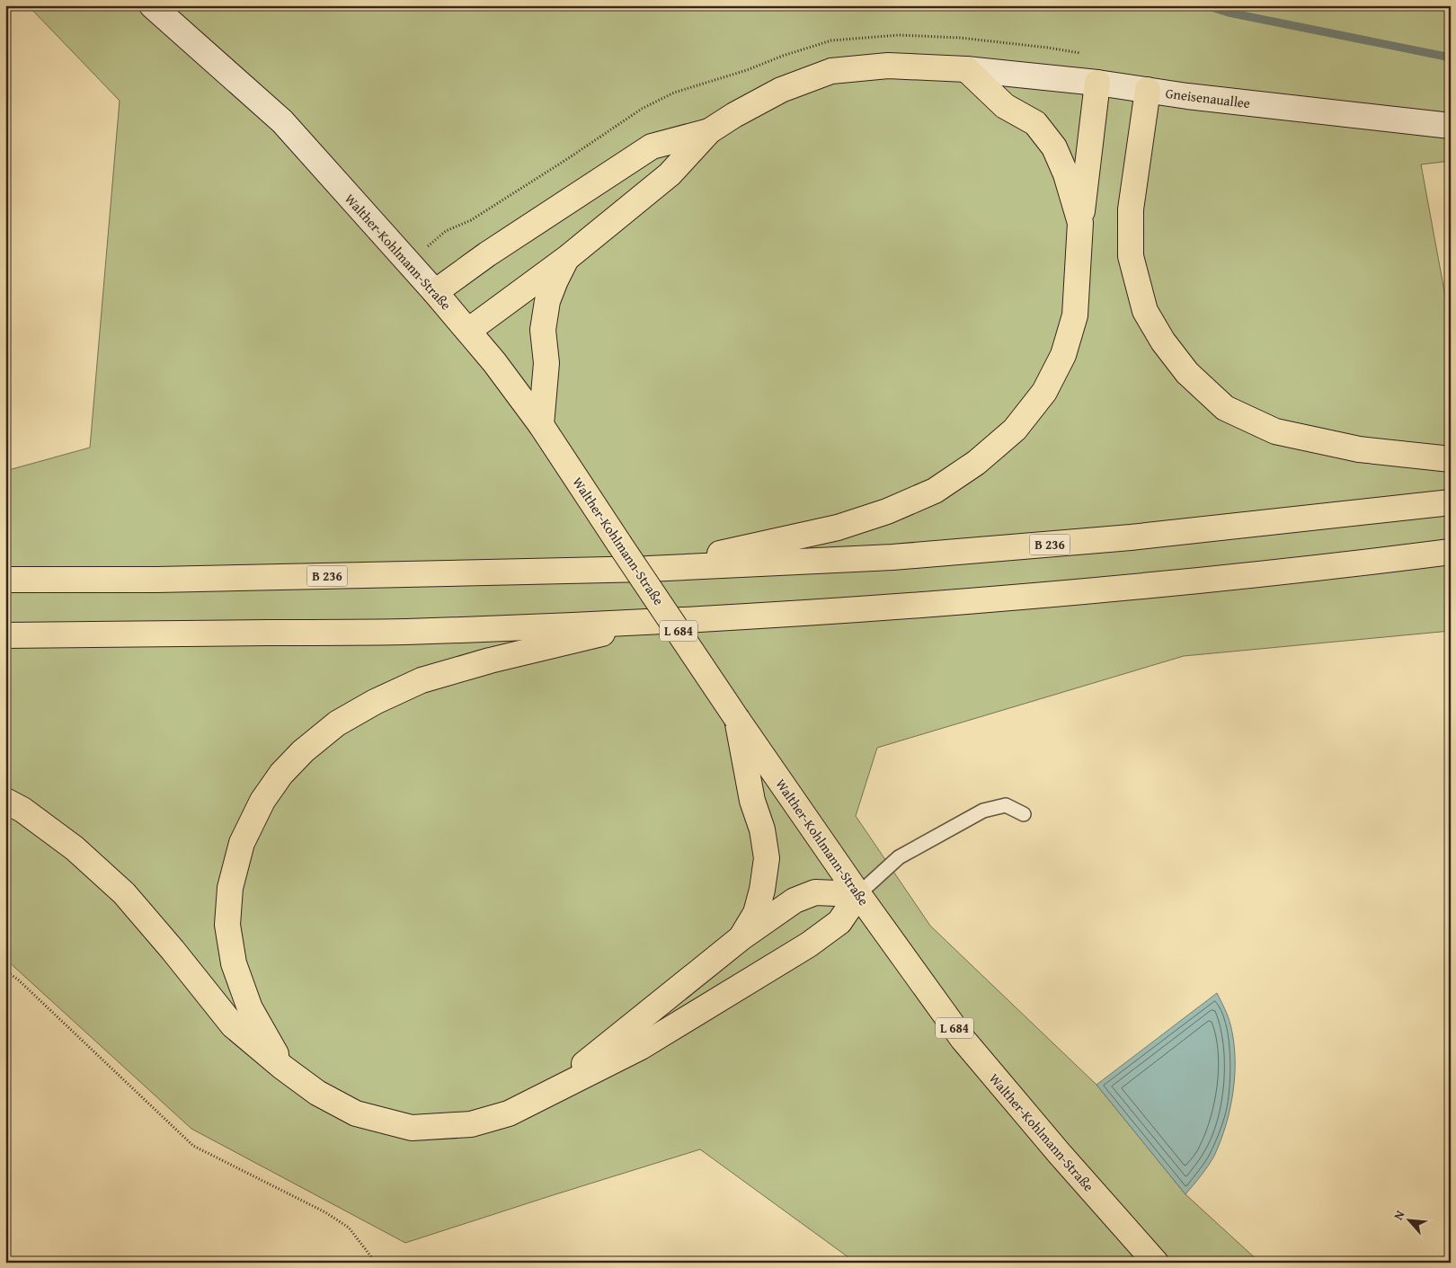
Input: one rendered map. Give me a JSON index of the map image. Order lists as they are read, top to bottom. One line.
{"streets":{"main road":["Gneisenauallee","Walther-Kohlmann-Straße","B 236","L 684"]},"north":"top left"}
